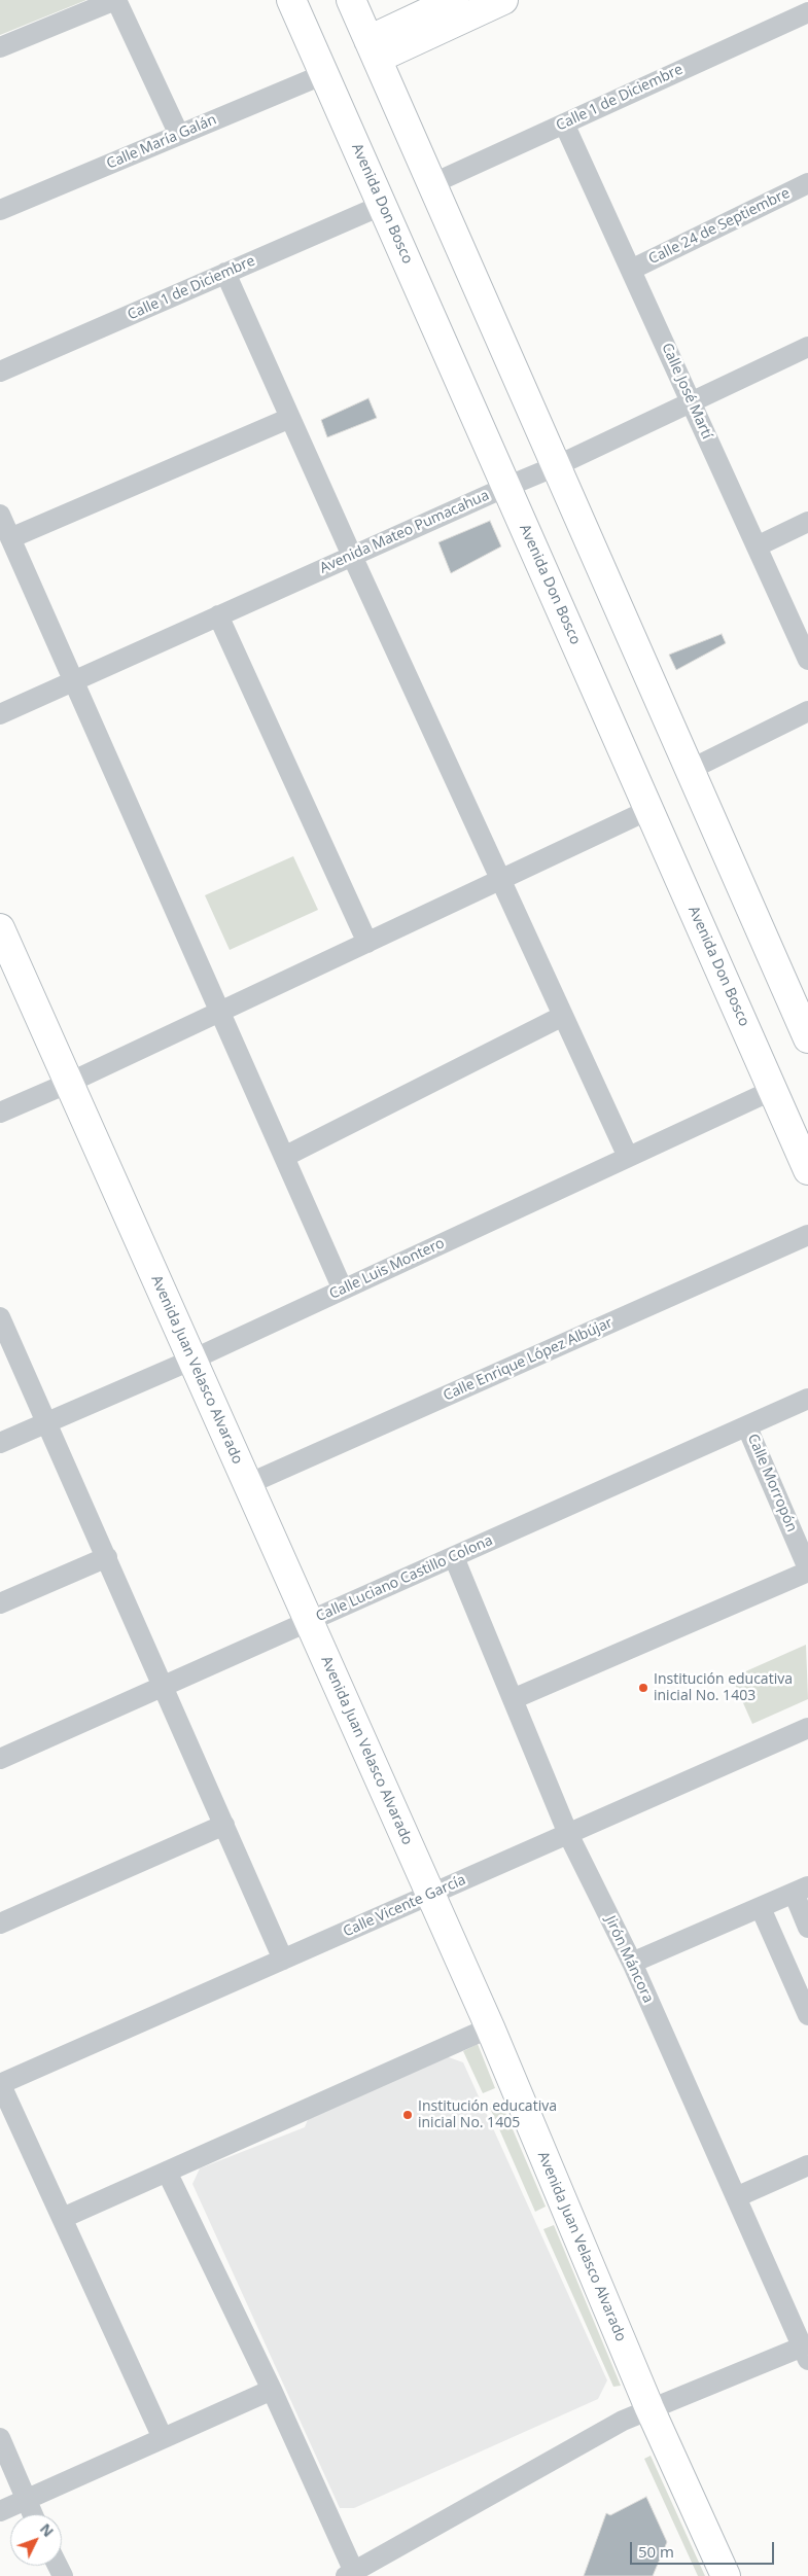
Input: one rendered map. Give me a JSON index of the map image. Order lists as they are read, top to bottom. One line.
{"streets":{"street":["Calle 1 de Diciembre","Calle María Galán","Avenida Don Bosco","Calle 24 de Septiembre","Calle José Martí","Avenida Mateo Pumacahua","Calle Luis Montero","Calle Enrique López Albújar","Avenida Juan Velasco Alvarado","Calle Morropón","Calle Luciano Castillo Colona","Calle Vicente García","Jirón Máncora"]},"crossings":[["Calle 1 de Diciembre","Avenida Don Bosco"],["Calle 1 de Diciembre","Calle José Martí"],["Calle María Galán","Avenida Don Bosco"],["Avenida Don Bosco","Avenida Mateo Pumacahua"],["Avenida Don Bosco","Calle Luis Montero"],["Calle 24 de Septiembre","Calle José Martí"],["Calle José Martí","Avenida Mateo Pumacahua"],["Calle Luis Montero","Avenida Juan Velasco Alvarado"],["Calle Enrique López Albújar","Avenida Juan Velasco Alvarado"],["Avenida Juan Velasco Alvarado","Calle Luciano Castillo Colona"],["Avenida Juan Velasco Alvarado","Calle Vicente García"],["Calle Morropón","Calle Luciano Castillo Colona"],["Calle Luciano Castillo Colona","Jirón Máncora"],["Calle Vicente García","Jirón Máncora"]],"places":["Institución educativa inicial No. 1403","Institución educativa inicial No. 1405"],"scale_bar":"50 m","north":"top right"}
